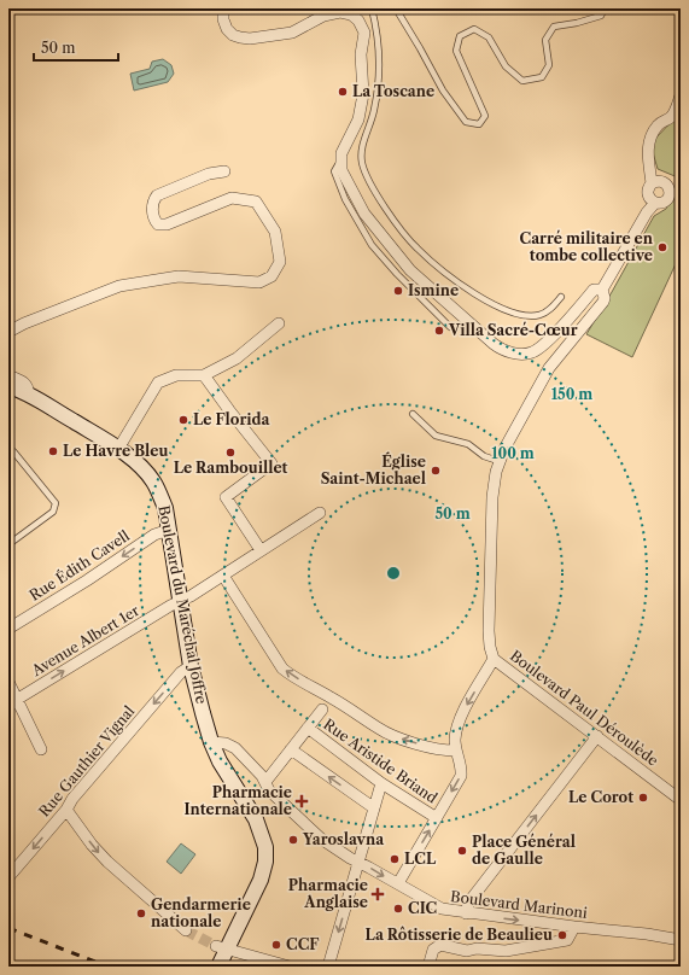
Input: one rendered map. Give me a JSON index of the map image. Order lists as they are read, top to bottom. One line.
{"streets":{"main road":["Boulevard du Maréchal Joffre"],"street":["Rue Édith Cavell","Avenue Albert 1er","Boulevard Paul Déroulède","Rue Gauthier Vignal","Rue Aristide Briand","Boulevard Marinoni"]},"crossings":[["Rue Édith Cavell","Boulevard du Maréchal Joffre"],["Boulevard du Maréchal Joffre","Avenue Albert 1er"],["Boulevard du Maréchal Joffre","Rue Gauthier Vignal"],["Boulevard du Maréchal Joffre","Boulevard Marinoni"]],"one_way":["Rue Édith Cavell","Avenue Albert 1er","Rue Gauthier Vignal"],"places":{"other":["La Toscane","Carré militaire en tombe collective","Ismine","Villa Sacré-Cœur","Le Florida","Le Havre Bleu","Le Rambouillet","Église Saint-Michael","Le Corot","Yaroslavna","Place Général de Gaulle","LCL","CIC","Gendarmerie nationale","La Rôtisserie de Beaulieu","CCF"],"health":["Pharmacie Internationale","Pharmacie Anglaise"]},"scale_bar":"50 m","rings":["150 m","100 m","50 m"]}
